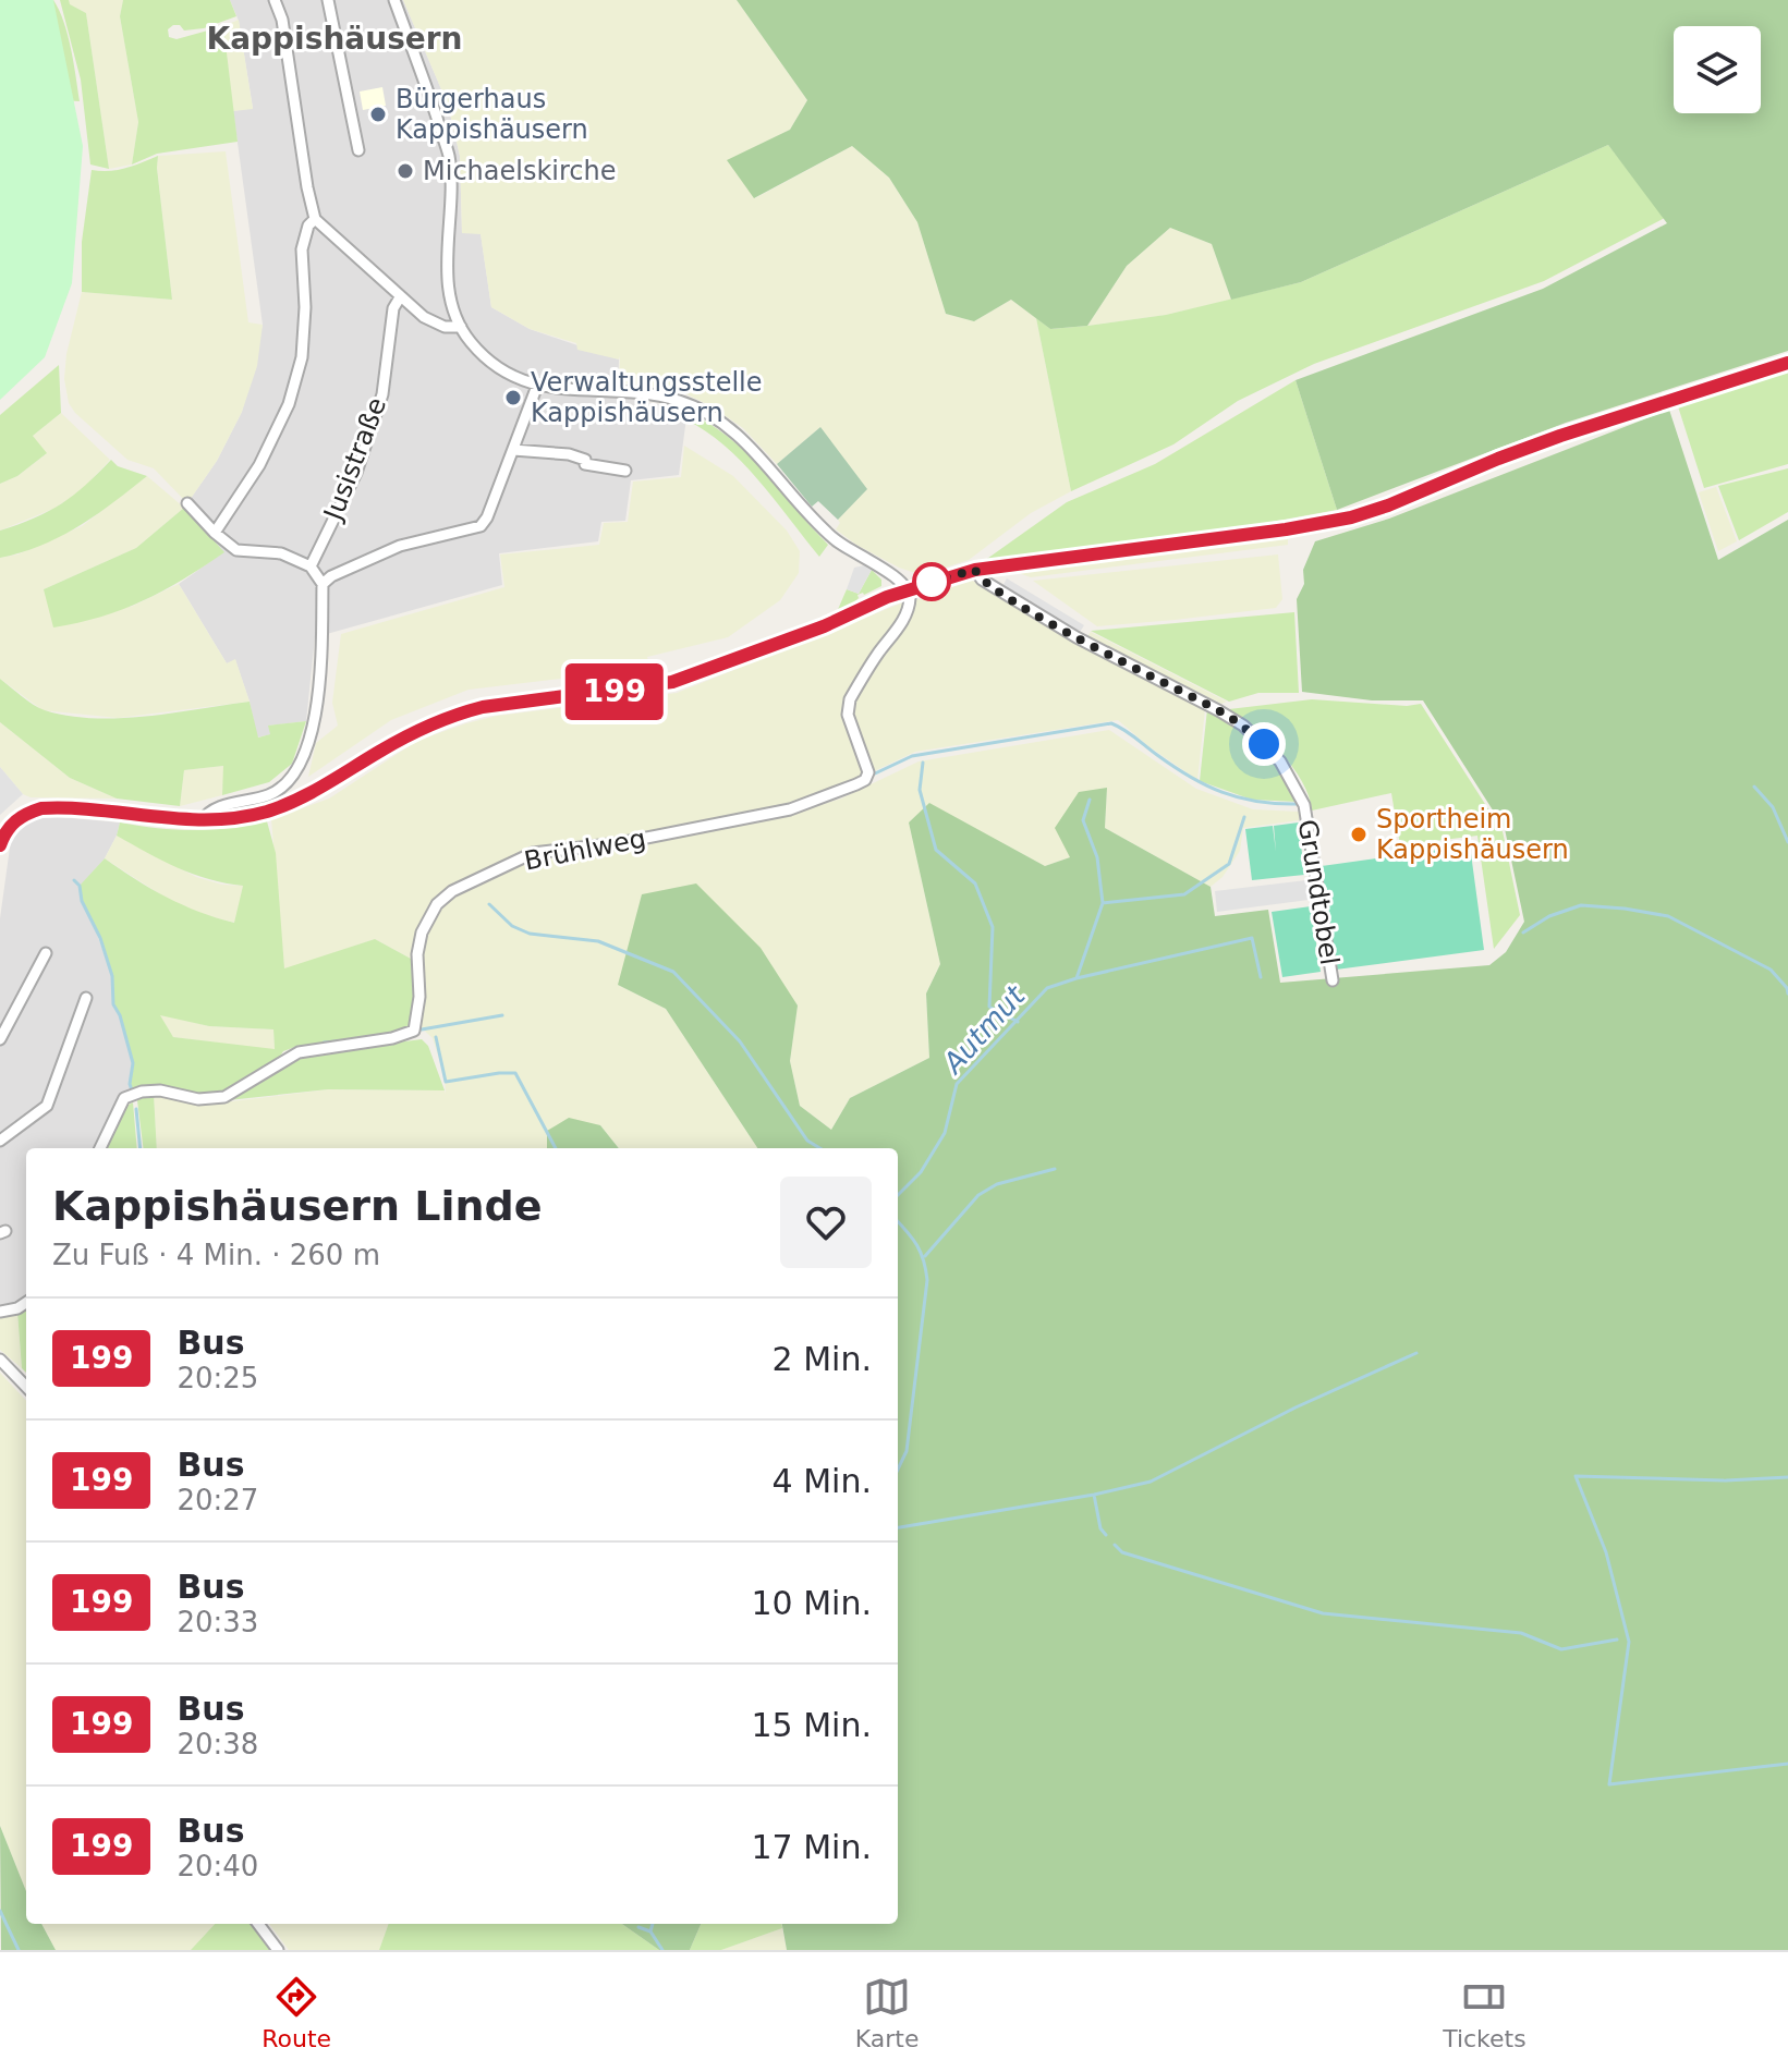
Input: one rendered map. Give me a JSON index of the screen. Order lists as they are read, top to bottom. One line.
{"streets":{"street":["Jusistraße","Brühlweg","Grundtobel"]},"districts":["Kappishäusern"],"water":["Autmut"],"places":["Bürgerhaus Kappishäusern","Michaelskirche","Verwaltungsstelle Kappishäusern","Sportheim Kappishäusern"],"lines":["bus line 199"],"page":{"on_map":"199","heading":["Kappishäusern Linde","Zu Fuß · 4 Min. · 260 m"],"list":[{"mark":"199","name":"Bus","note":"20:25","value":"2 Min."},{"mark":"199","name":"Bus","note":"20:27","value":"4 Min."},{"mark":"199","name":"Bus","note":"20:33","value":"10 Min."},{"mark":"199","name":"Bus","note":"20:38","value":"15 Min."},{"mark":"199","name":"Bus","note":"20:40","value":"17 Min."}],"tabs":["Route","Karte","Tickets"]}}
